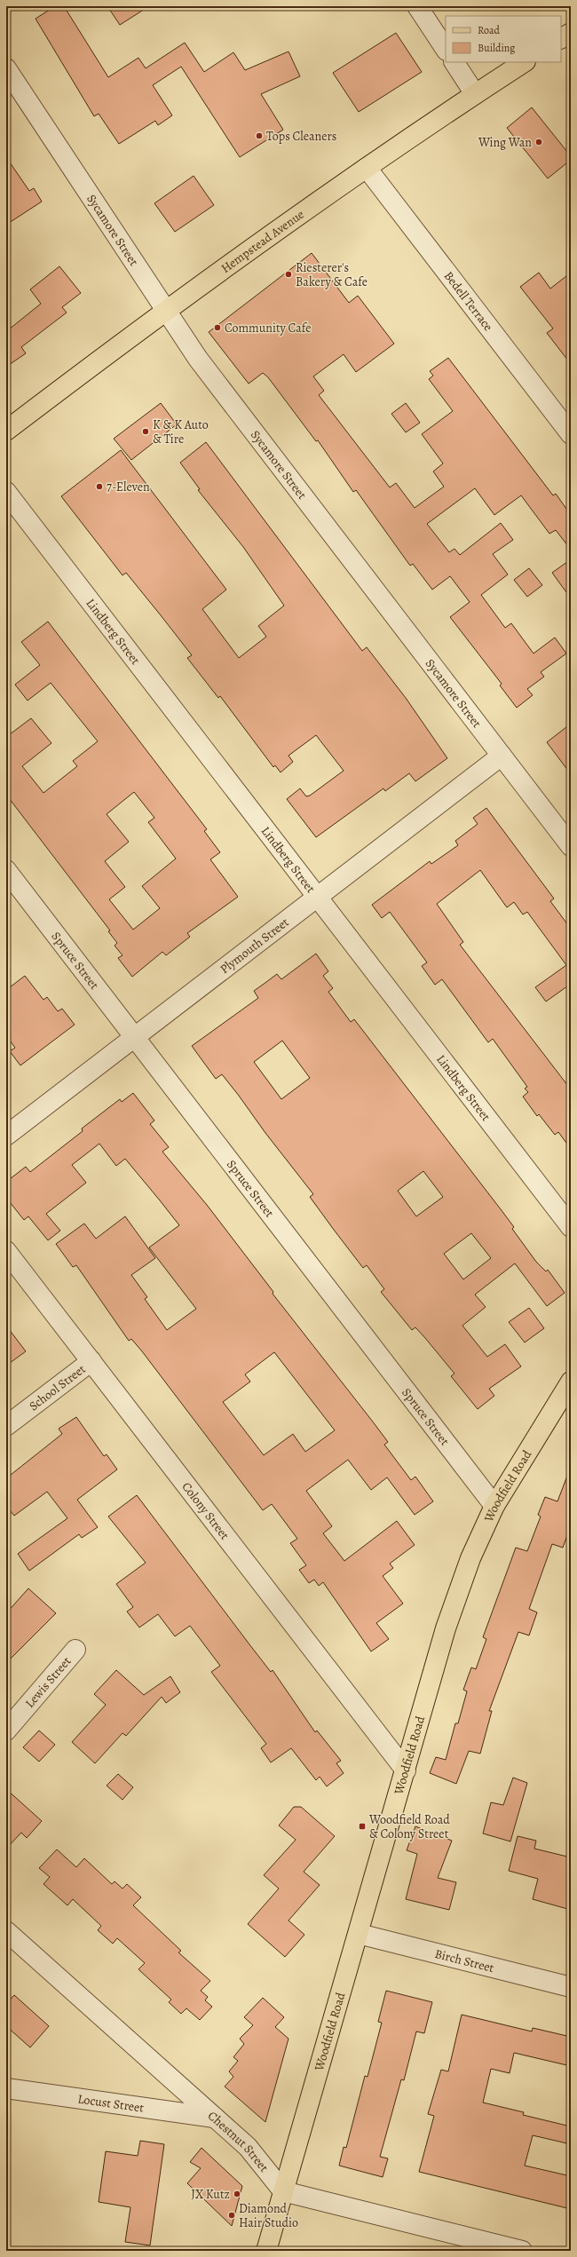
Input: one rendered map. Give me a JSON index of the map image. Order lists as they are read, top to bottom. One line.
{"streets":{"main road":["Hempstead Avenue","Woodfield Road"],"street":["Sycamore Street","Bedell Terrace","Lindberg Street","Plymouth Street","Spruce Street","School Street","Colony Street","Lewis Street","Birch Street","Locust Street","Chestnut Street"]},"crossings":[["Sycamore Street","Hempstead Avenue"],["Sycamore Street","Plymouth Street"],["Hempstead Avenue","Bedell Terrace"],["Lindberg Street","Plymouth Street"],["Plymouth Street","Spruce Street"],["Spruce Street","Woodfield Road"],["School Street","Colony Street"],["Woodfield Road","Colony Street"],["Woodfield Road","Birch Street"],["Woodfield Road","Chestnut Street"],["Locust Street","Chestnut Street"]],"places":{"other":["Tops Cleaners","Wing Wan","Riesterer's Bakery & Cafe","Community Cafe","K & K Auto & Tire","7-Eleven","JX Kutz","Diamond Hair Studio"],"transit":["Woodfield Road & Colony Street"]},"legend":["Road","Building"]}
